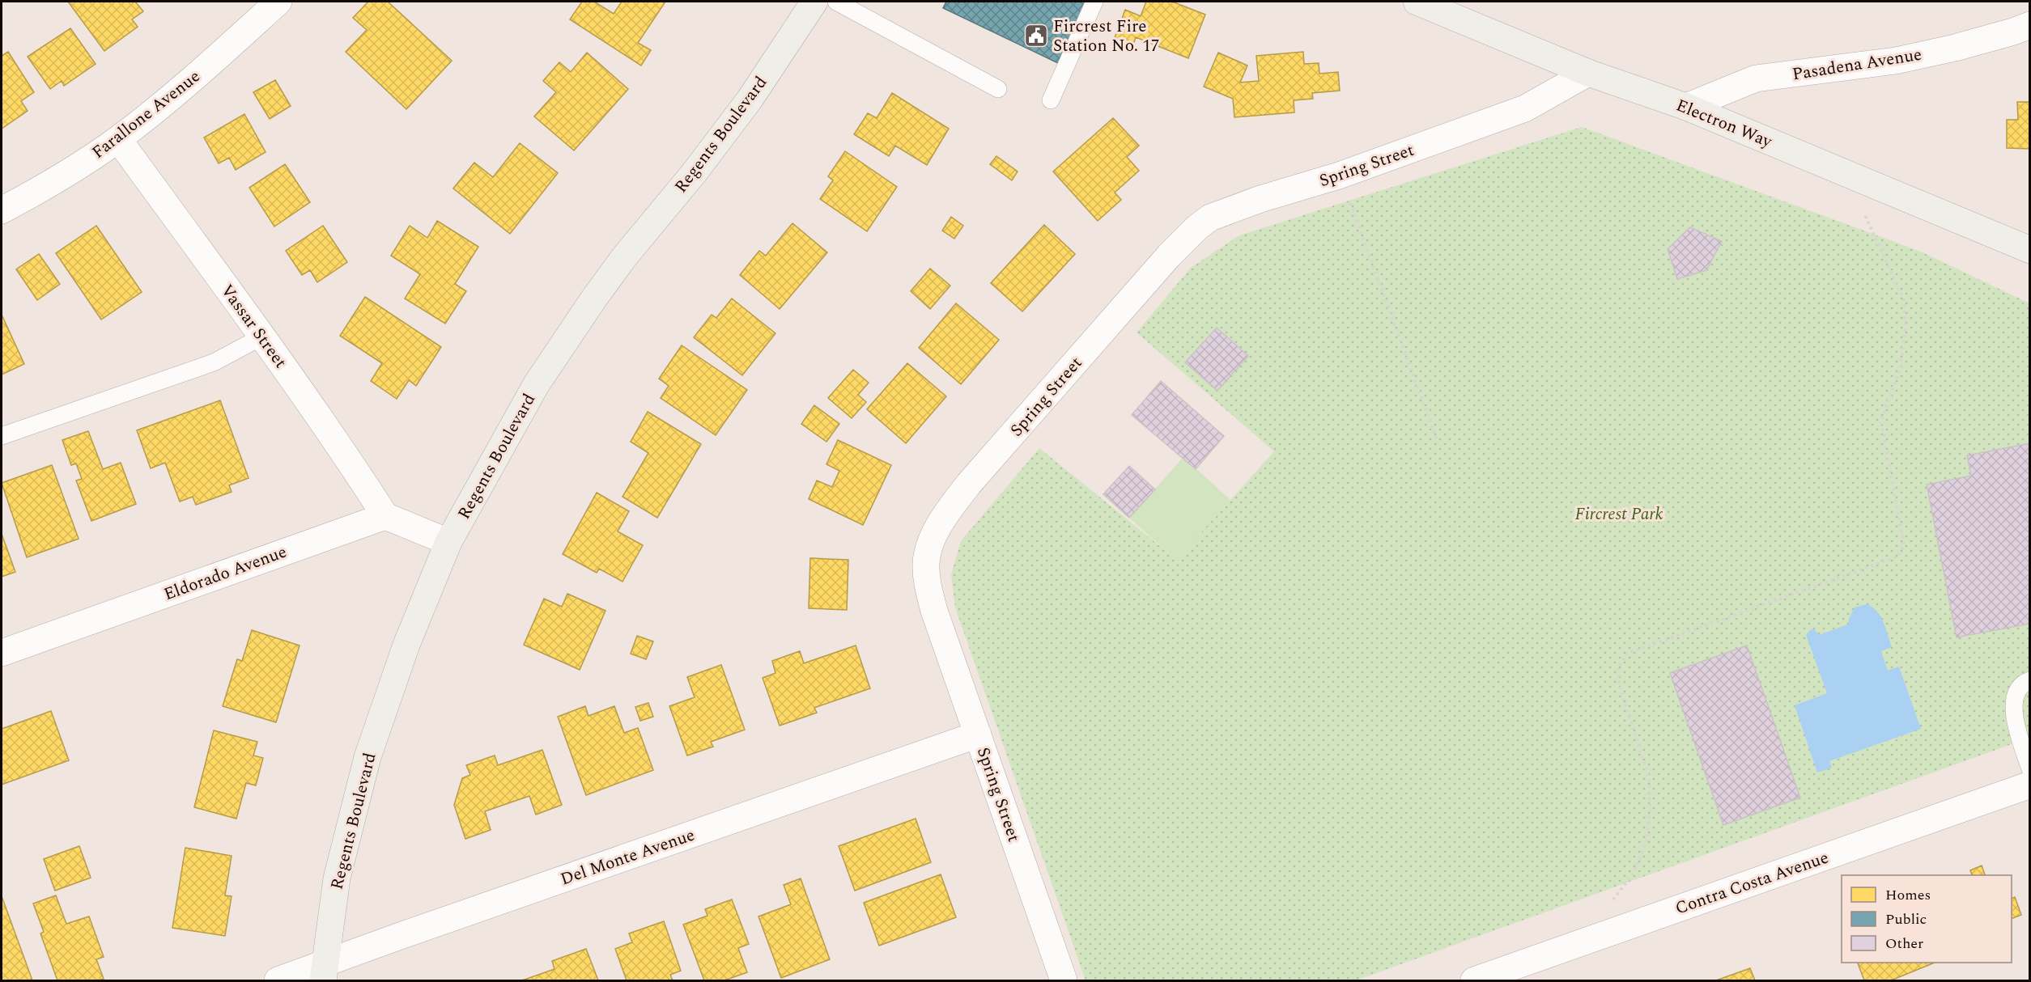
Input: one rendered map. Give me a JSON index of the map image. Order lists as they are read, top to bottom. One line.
{"streets":{"main road":["Electron Way","Regents Boulevard"],"street":["Pasadena Avenue","Farallone Avenue","Spring Street","Vassar Street","Eldorado Avenue","Del Monte Avenue","Contra Costa Avenue"]},"crossings":[["Pasadena Avenue","Electron Way"],["Farallone Avenue","Vassar Street"],["Electron Way","Spring Street"],["Regents Boulevard","Del Monte Avenue"],["Spring Street","Del Monte Avenue"],["Vassar Street","Eldorado Avenue"]],"parks":["Fircrest Park"],"places":{"public building":["Fircrest Fire Station No. 17"]},"legend":["Homes","Public","Other"]}
